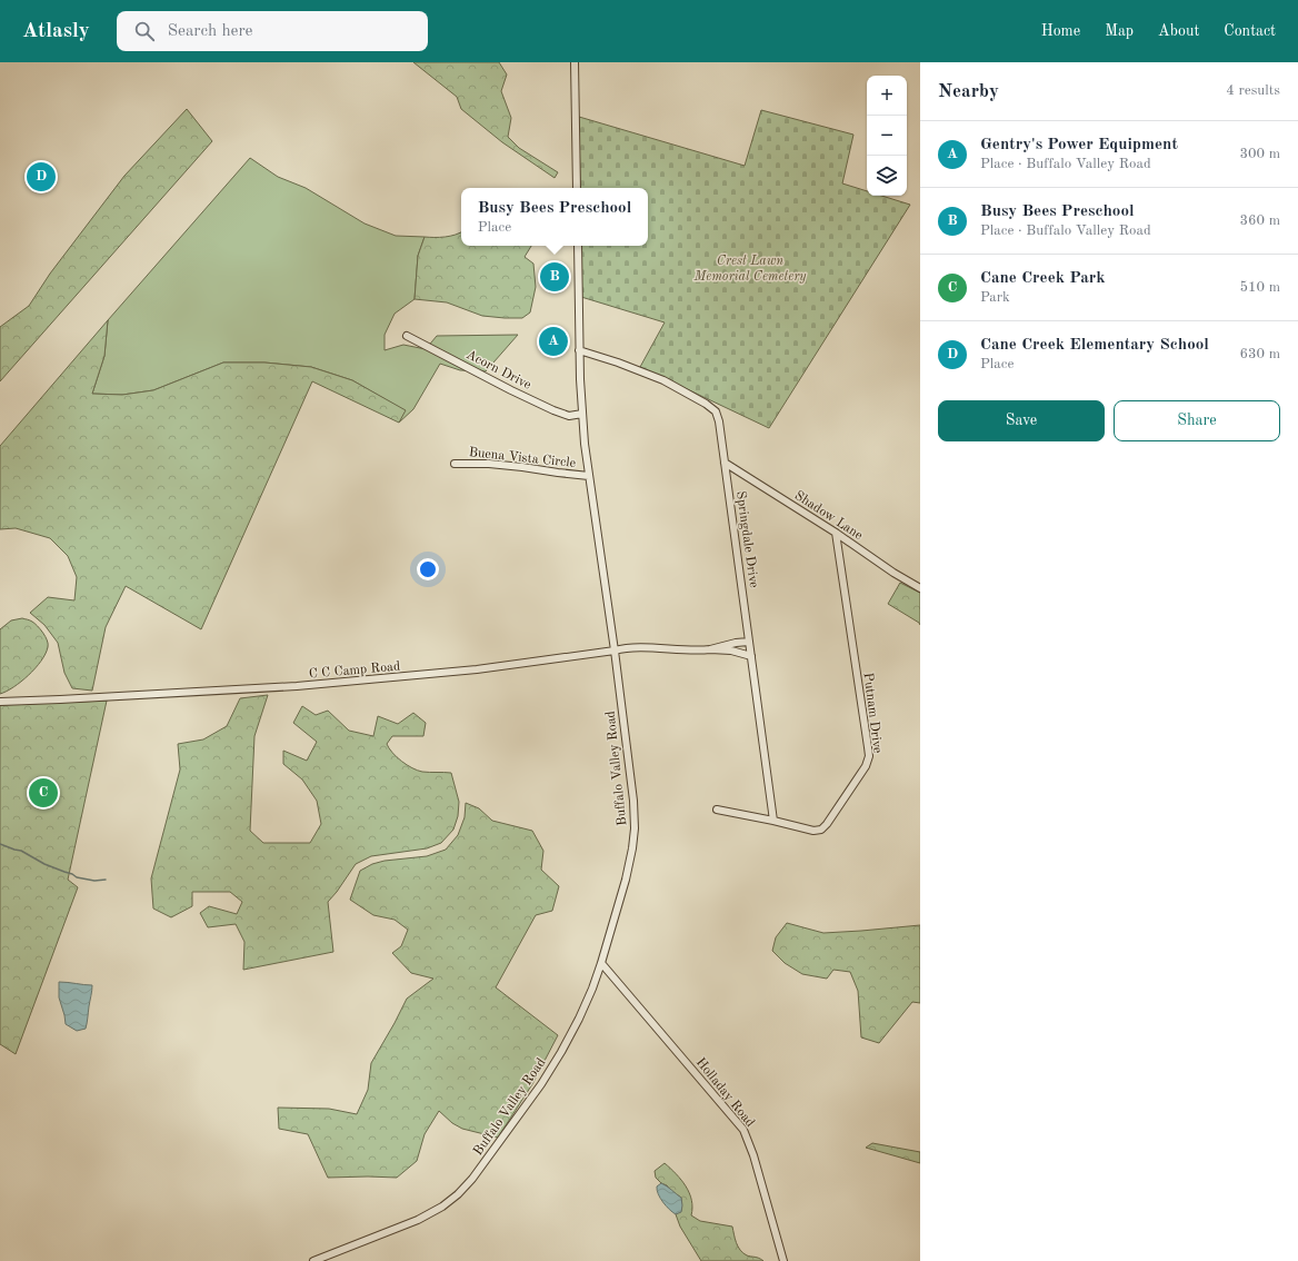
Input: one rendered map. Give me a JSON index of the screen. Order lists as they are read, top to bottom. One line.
{"streets":{"street":["Acorn Drive","Buena Vista Circle","Shadow Lane","Springdale Drive","C C Camp Road","Putnam Drive","Buffalo Valley Road","Holladay Road"]},"crossings":[["Acorn Drive","Buffalo Valley Road"],["Buena Vista Circle","Buffalo Valley Road"],["Shadow Lane","Springdale Drive"],["Shadow Lane","Putnam Drive"],["Springdale Drive","Putnam Drive"],["Springdale Drive","Buffalo Valley Road"],["C C Camp Road","Buffalo Valley Road"],["Buffalo Valley Road","Holladay Road"]],"parks":["Crest Lawn Memorial Cemetery"],"page":{"header":"Atlasly","search":"Search here","nav":["Home","Map","About","Contact"],"heading":["Nearby","4 results"],"map_buttons":["+","−"],"list":[{"mark":"A","name":"Gentry's Power Equipment","note":"Place · Buffalo Valley Road","value":"300 m"},{"mark":"B","name":"Busy Bees Preschool","note":"Place · Buffalo Valley Road","value":"360 m"},{"mark":"C","name":"Cane Creek Park","note":"Park","value":"510 m"},{"mark":"D","name":"Cane Creek Elementary School","note":"Place","value":"630 m"}],"pins":["D","B","A","C"],"popup":["Busy Bees Preschool","Place"],"buttons":["Save","Share"]}}
